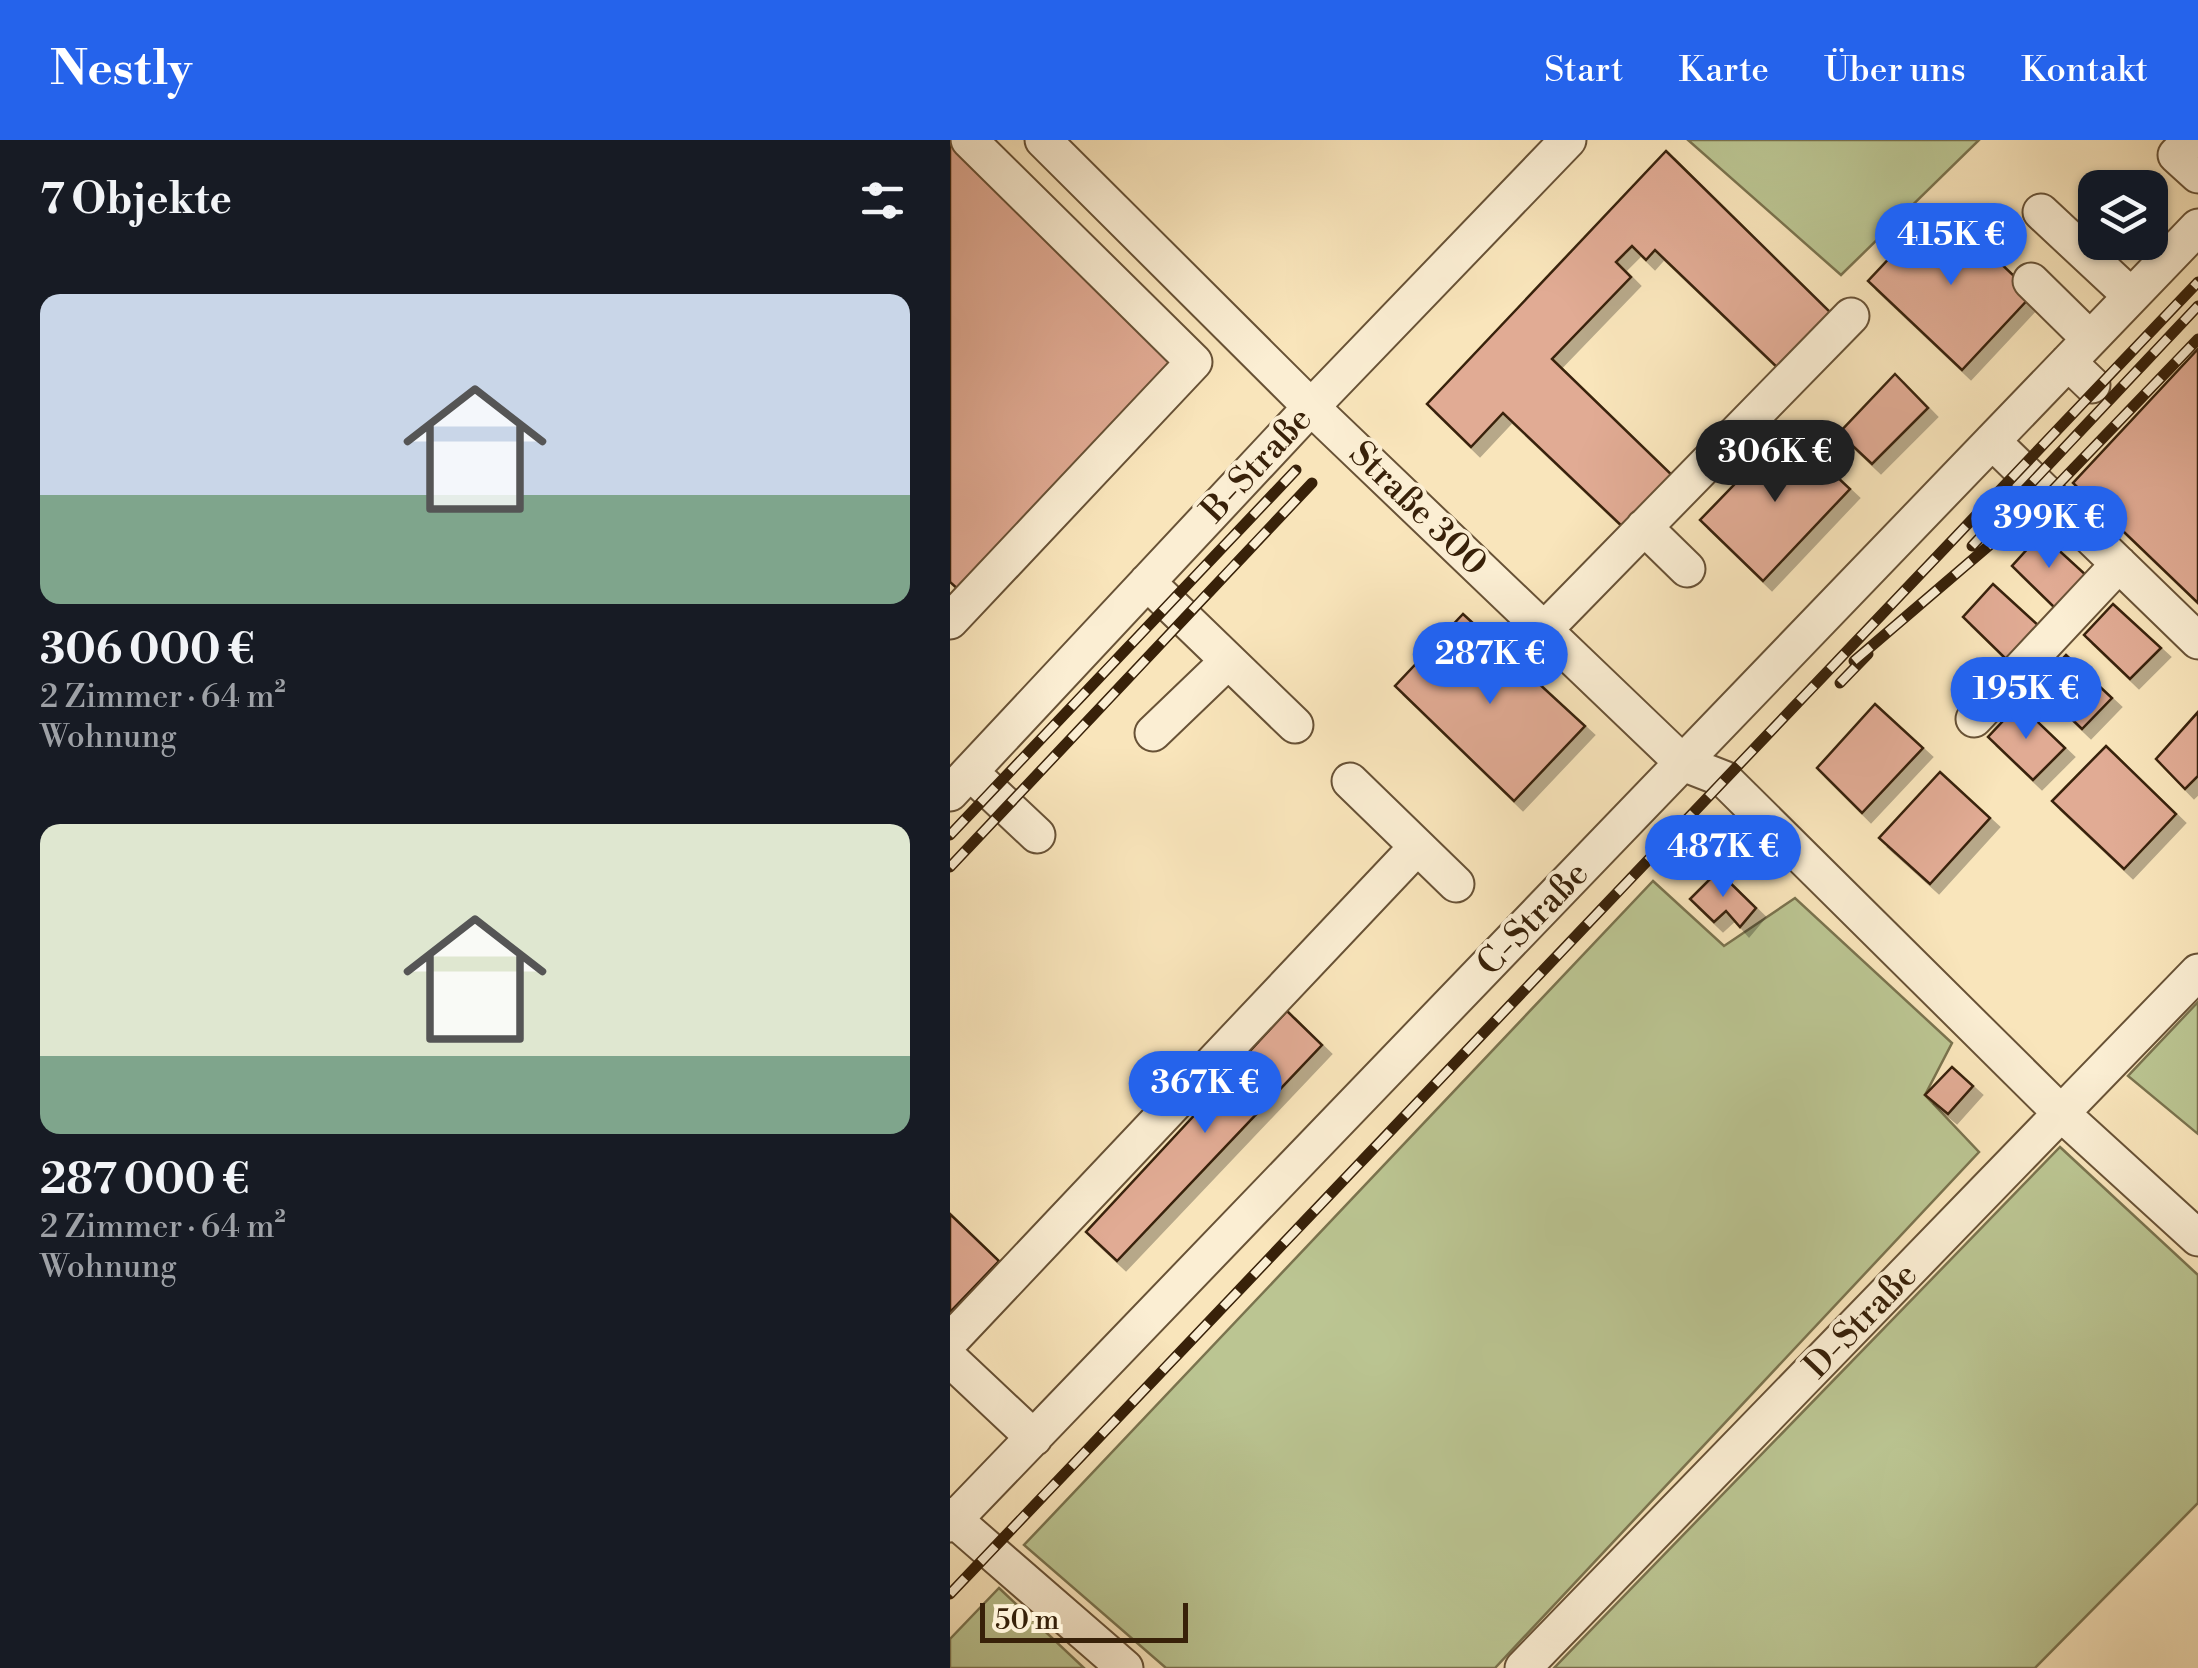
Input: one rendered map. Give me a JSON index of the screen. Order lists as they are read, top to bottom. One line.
{"streets":{"lane":["B-Straße","Straße 300","C-Straße","D-Straße"]},"crossings":[["B-Straße","Straße 300"],["Straße 300","C-Straße"],["Straße 300","D-Straße"]],"scale_bar":"50 m","page":{"header":"Nestly","nav":["Start","Karte","Über uns","Kontakt"],"heading":"7 Objekte","price":["415K €","306K €","399K €","287K €","195K €","487K €","367K €"],"list":[{"name":"306 000 €","note":"2 Zimmer · 64 m² · Wohnung"},{"name":"287 000 €","note":"2 Zimmer · 64 m² · Wohnung"}],"scale":"50 m"}}
